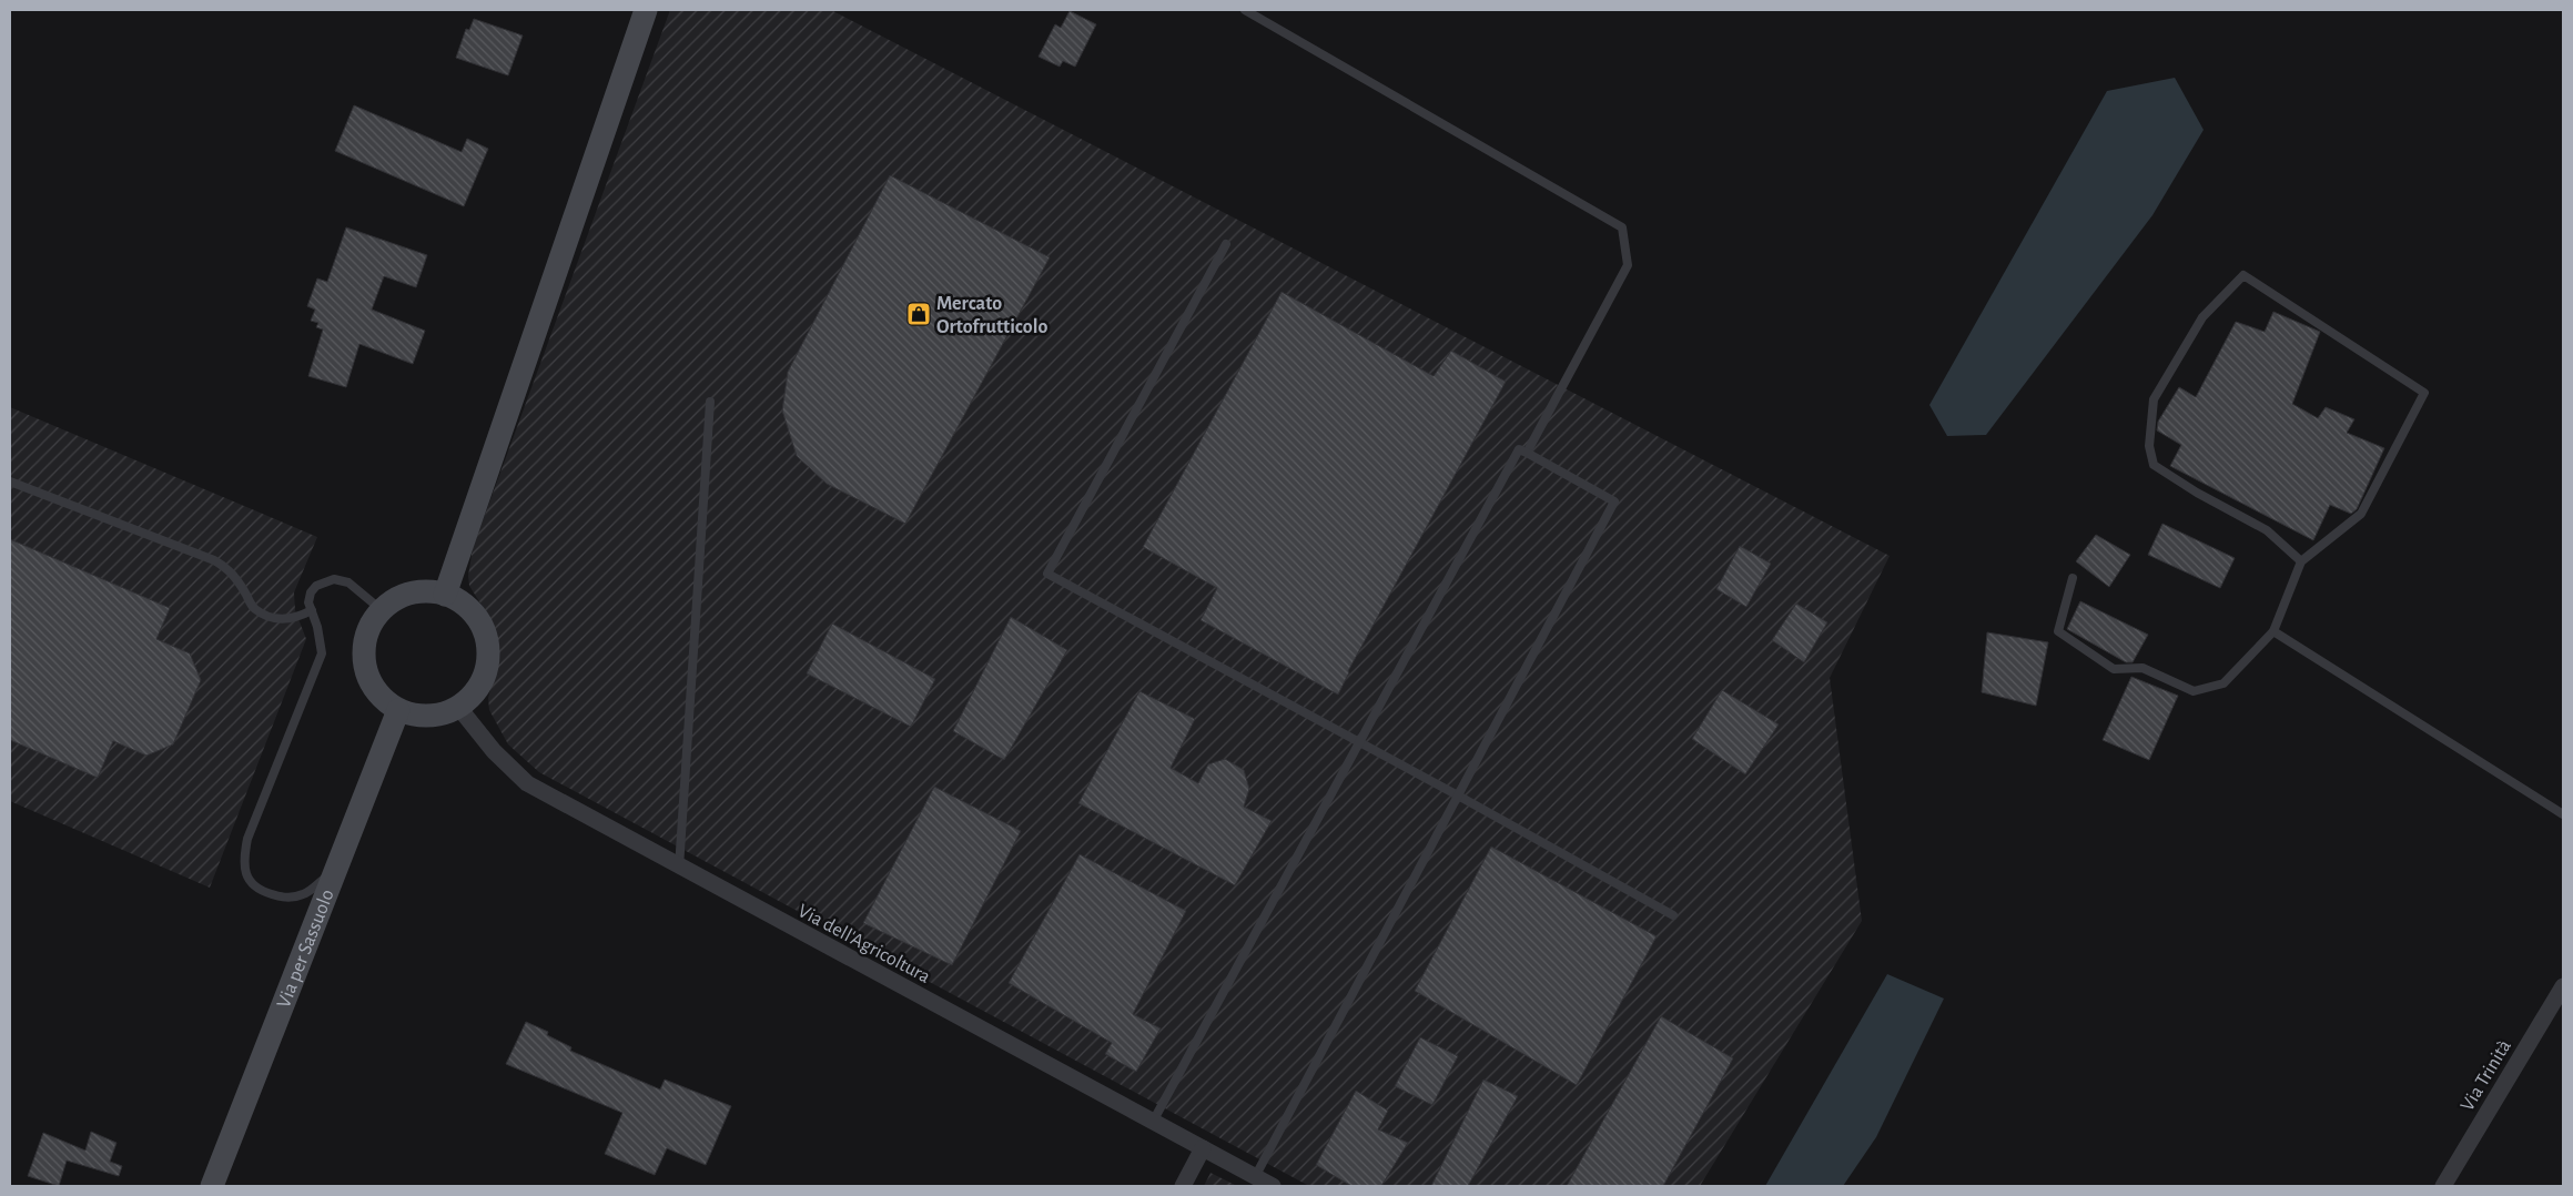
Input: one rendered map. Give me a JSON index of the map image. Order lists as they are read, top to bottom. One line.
{"streets":{"main road":["Via per Sassuolo"],"street":["Via dell'Agricoltura","Via Trinità"]},"crossings":[["Via dell'Agricoltura","Via per Sassuolo"]],"places":{"shop":["Mercato Ortofrutticolo"]}}
